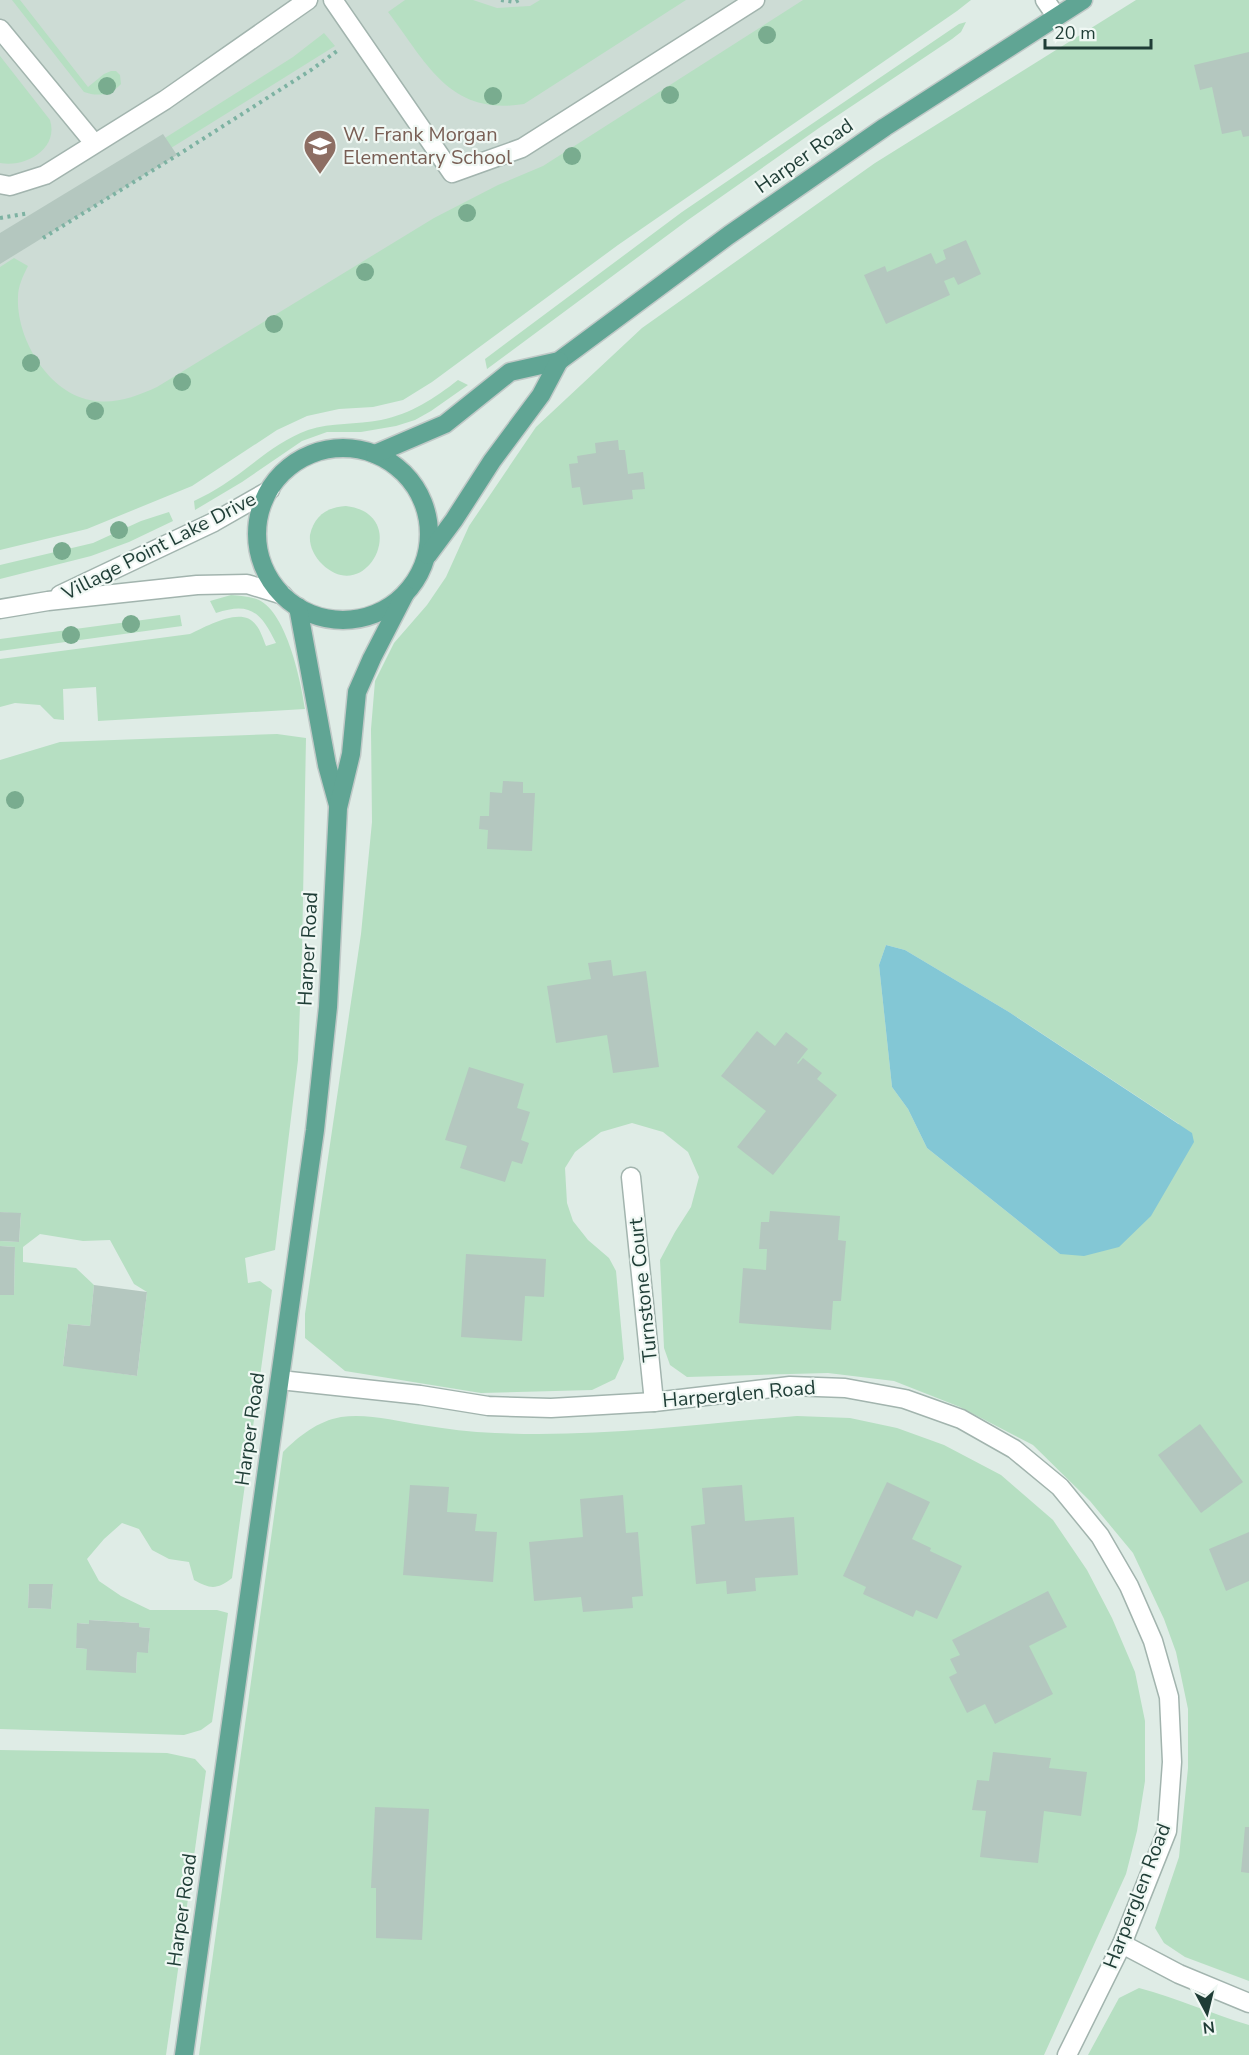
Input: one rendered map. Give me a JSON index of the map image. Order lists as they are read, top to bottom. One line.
{"streets":{"main road":["Harper Road"],"street":["Village Point Lake Drive","Turnstone Court","Harperglen Road"]},"crossings":[["Harper Road","Village Point Lake Drive"],["Harper Road","Harperglen Road"],["Turnstone Court","Harperglen Road"]],"places":{"school or university":["W. Frank Morgan Elementary School"]},"scale_bar":"20 m","north":"bottom"}
